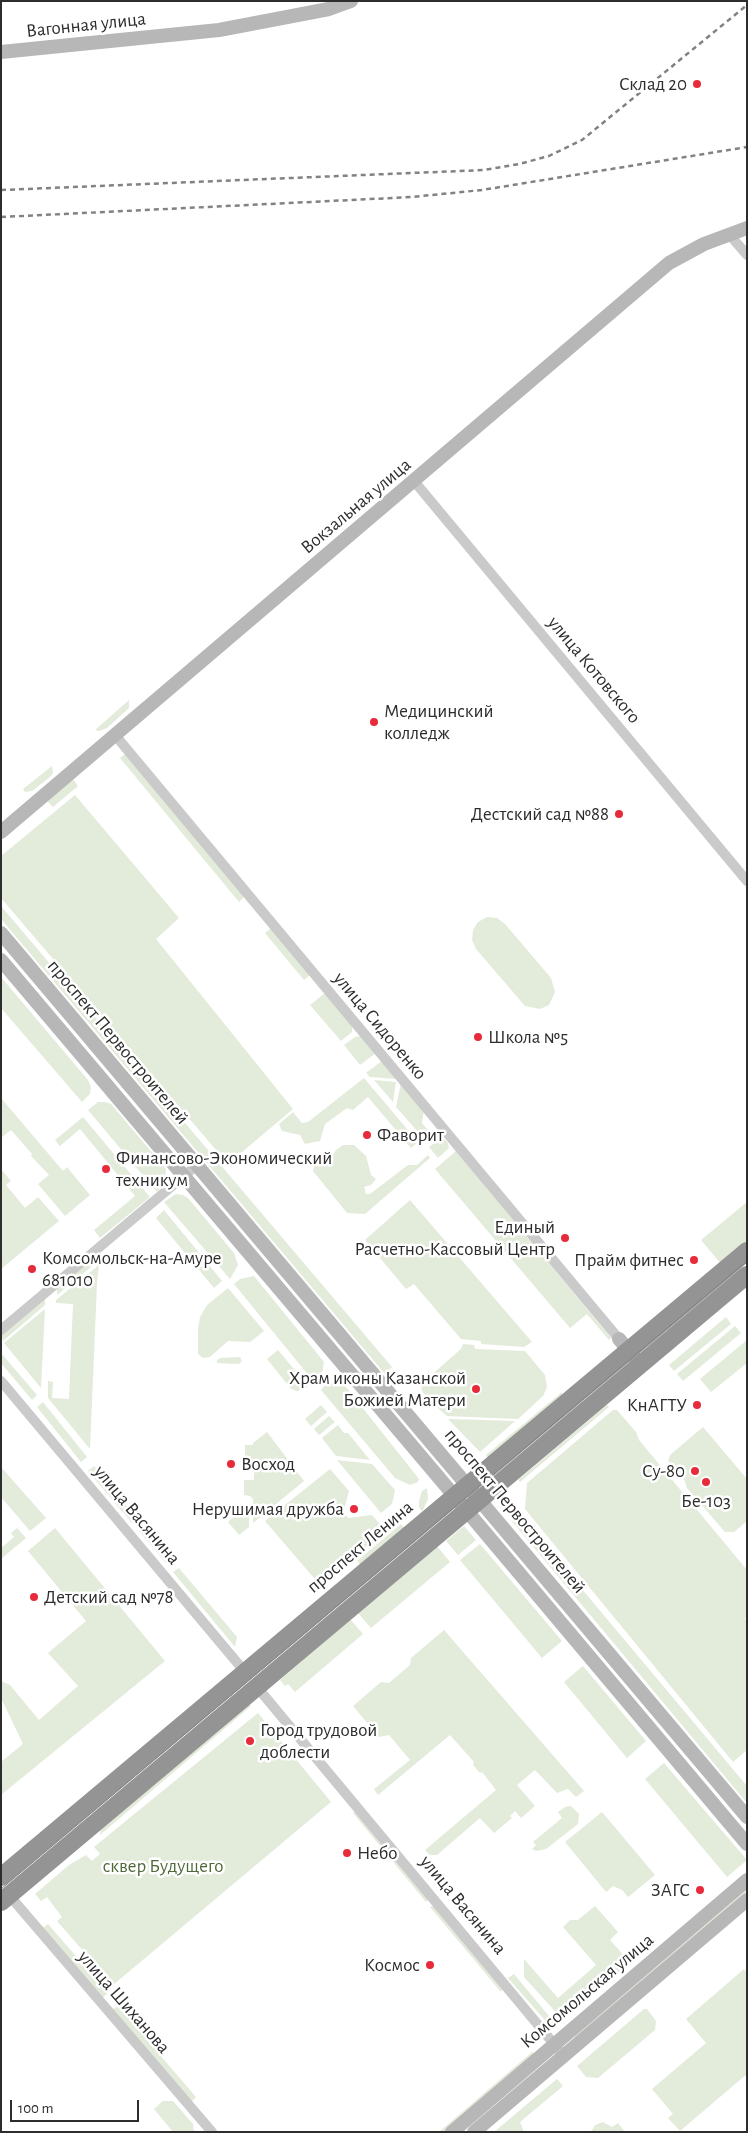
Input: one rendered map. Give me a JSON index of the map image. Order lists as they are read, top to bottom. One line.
{"streets":{"highway":["проспект Ленина"],"main road":["Вагонная улица","Вокзальная улица","проспект Первостроителей","Комсомольская улица"],"street":["улица Котовского","улица Сидоренко","улица Васянина","улица Шиханова"]},"crossings":[["Вокзальная улица","улица Котовского"],["Вокзальная улица","улица Сидоренко"],["улица Сидоренко","проспект Ленина"],["проспект Первостроителей","проспект Ленина"],["улица Васянина","проспект Ленина"],["улица Васянина","Комсомольская улица"]],"parks":["сквер Будущего"],"places":["Склад 20","Медицинский колледж","Дестский сад №88","Школа №5","Фаворит","Финансово-Экономический техникум","Единый Расчетно-Кассовый Центр","Прайм фитнес","Комсомольск-на-Амуре 681010","Храм иконы Казанской Божией Матери","КнАГТУ","Восход","Су-80","Бе-103","Нерушимая дружба","Детский сад №78","Город трудовой доблести","Небо","ЗАГС","Космос"],"scale_bar":"100 m"}
